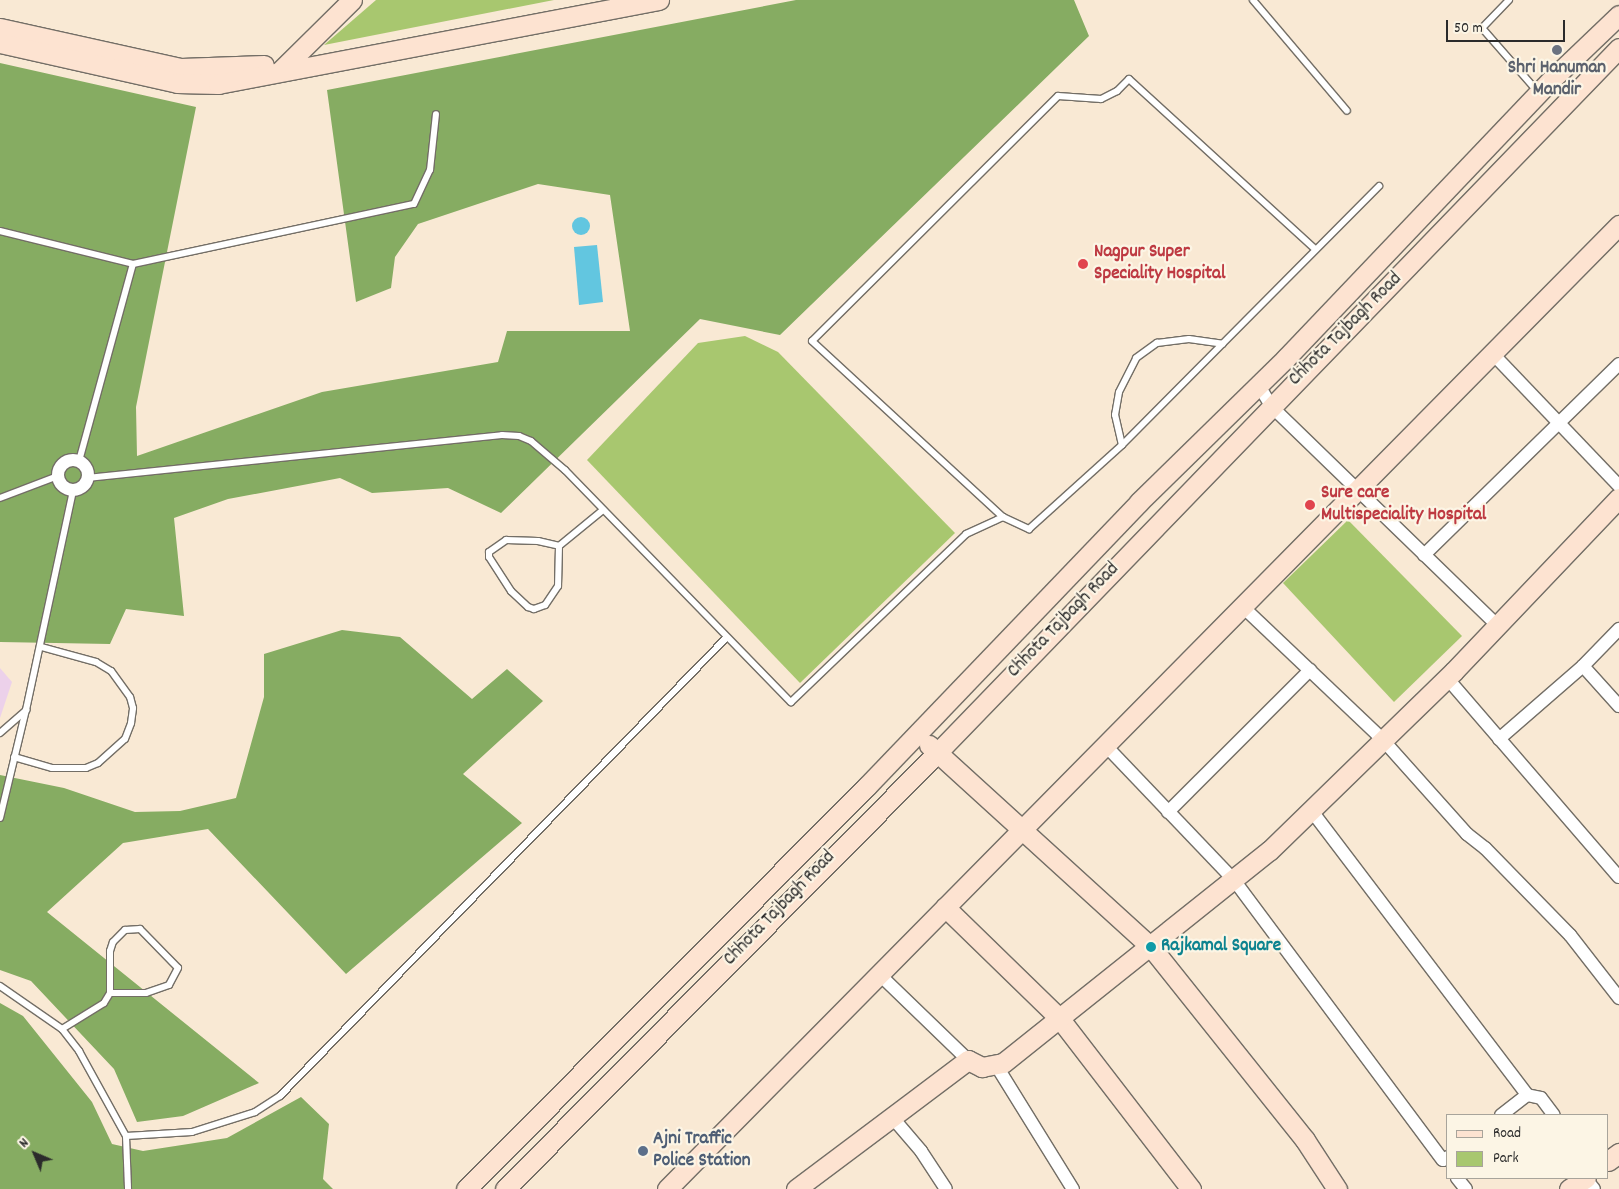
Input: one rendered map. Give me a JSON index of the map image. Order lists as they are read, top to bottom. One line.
{"streets":{"main road":["Chhota Tajbagh Road"]},"places":["Shri Hanuman Mandir","Nagpur Super Speciality Hospital","Sure care Multispeciality Hospital","Rajkamal Square","Ajni Traffic Police Station"],"legend":["Road","Park"],"scale_bar":"50 m","north":"top left"}
